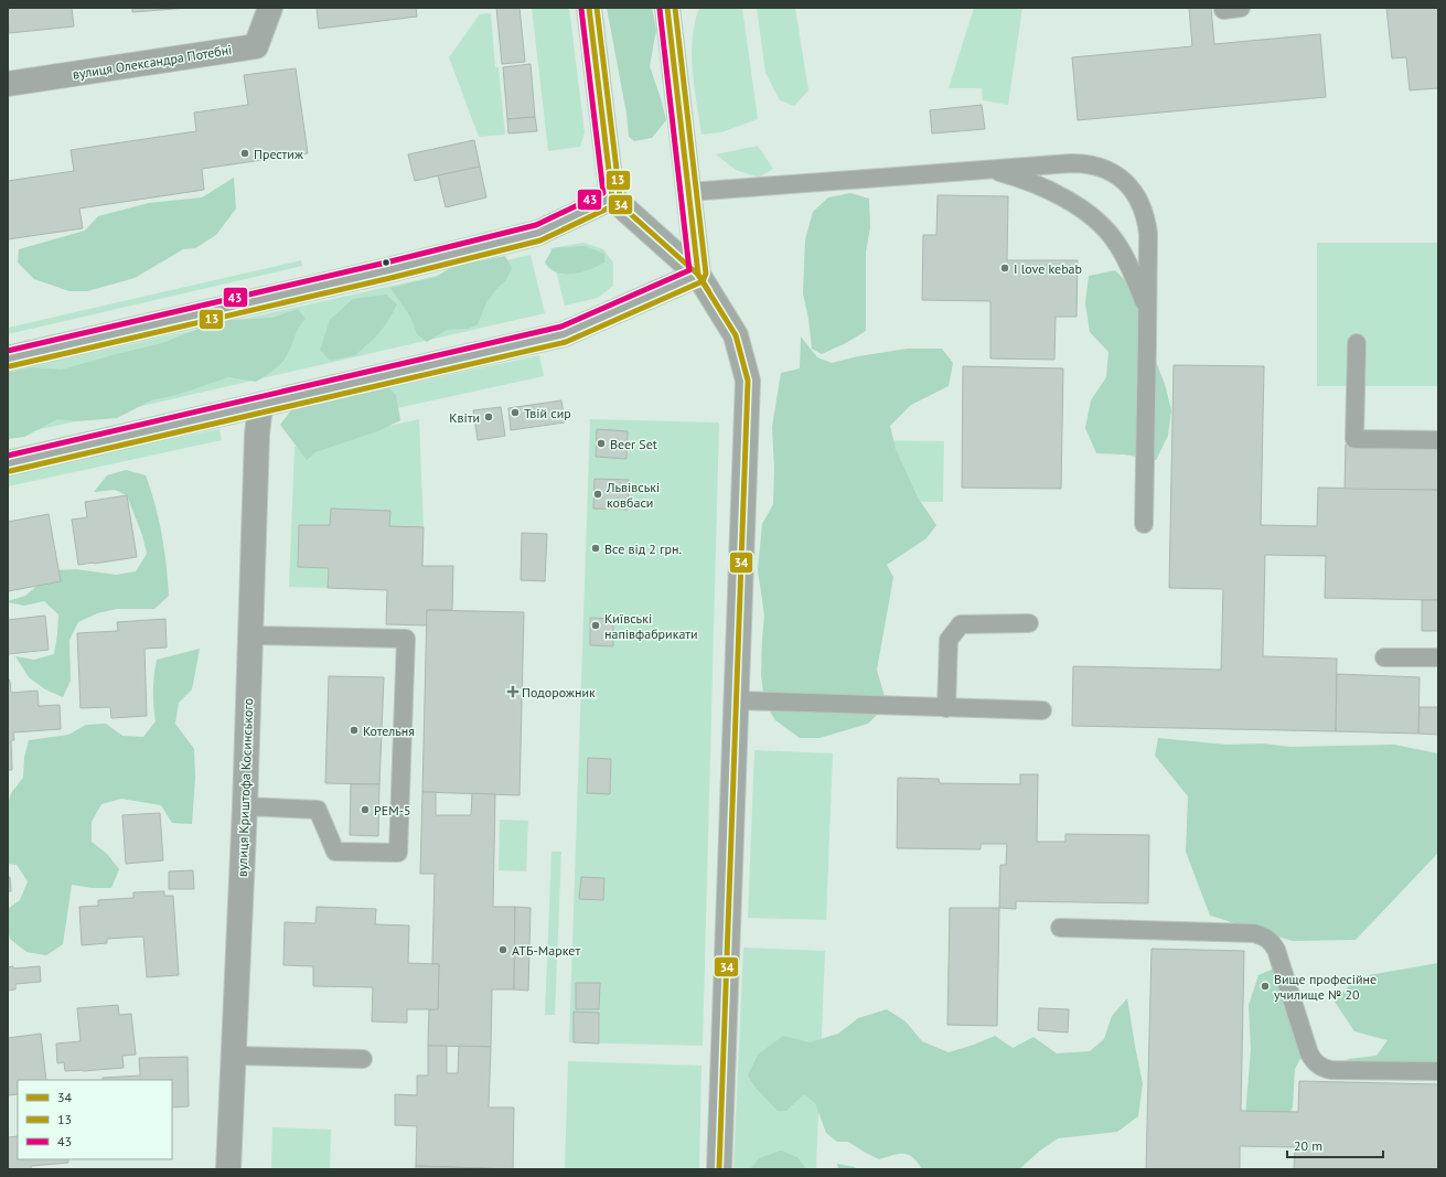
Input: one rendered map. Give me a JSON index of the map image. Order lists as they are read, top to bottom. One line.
{"streets":{"street":["вулиця Олександра Потебні","вулиця Криштофа Косинського"]},"places":{"other":["Престиж","I love kebab","Твій сир","Квіти","Beer Set","Львівські ковбаси","Все від 2 грн.","Київські напівфабрикати","Котельня","РЕМ-5","АТБ-Маркет","Вище професійне училище № 20"],"health":["Подорожник"]},"lines":["transit line 34","transit line 13","transit line 43"],"legend":["34","13","43"],"scale_bar":"20 m"}
